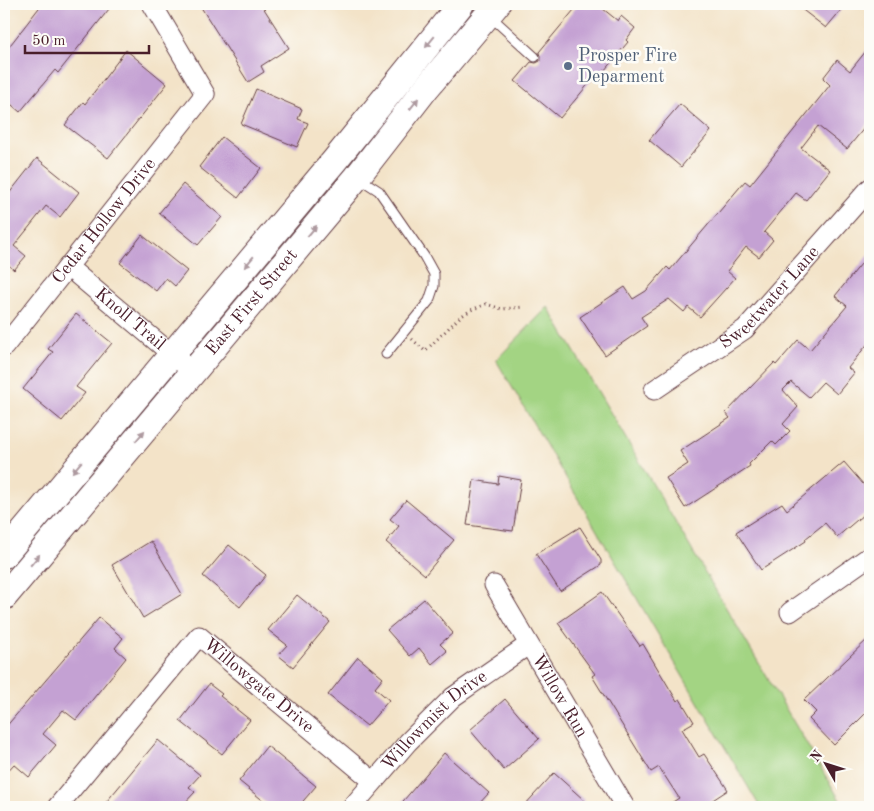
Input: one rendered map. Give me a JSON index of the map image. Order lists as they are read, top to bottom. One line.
{"streets":{"main road":["East First Street"],"street":["Cedar Hollow Drive","Sweetwater Lane","Knoll Trail","Willowgate Drive","Willow Run","Willowmist Drive"]},"crossings":[["Cedar Hollow Drive","Knoll Trail"],["East First Street","Knoll Trail"],["Willowgate Drive","Willowmist Drive"],["Willow Run","Willowmist Drive"]],"places":["Prosper Fire Deparment"],"scale_bar":"50 m","north":"top left"}
